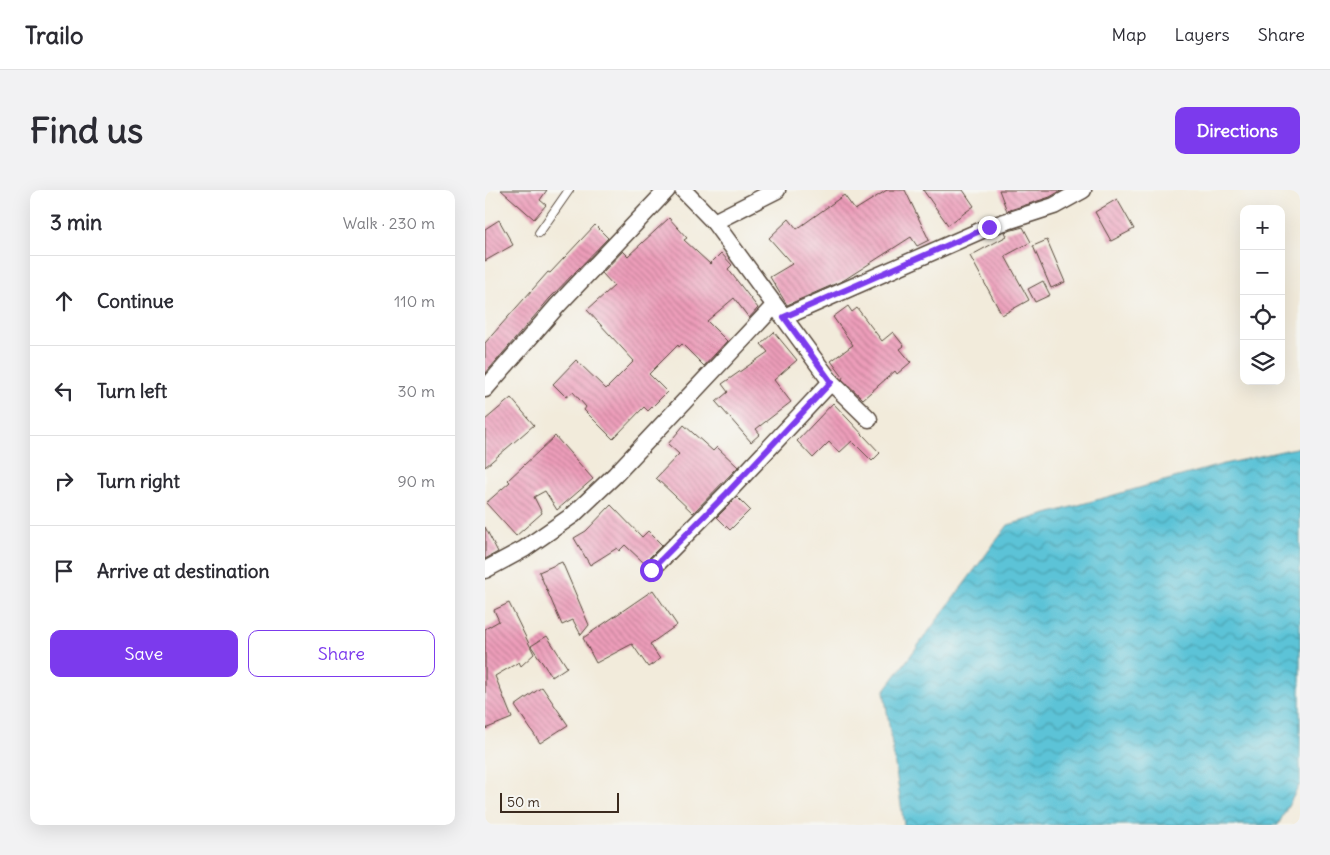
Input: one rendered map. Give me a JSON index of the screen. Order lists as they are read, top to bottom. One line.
{"scale_bar":"50 m","page":{"header":"Trailo","nav":["Map","Layers","Share"],"buttons":["Directions",["Save","Share"]],"title":"Find us","heading":["3 min","Walk · 230 m"],"map_buttons":["+","−"],"list":[["Continue","110 m"],["Turn left","30 m"],["Turn right","90 m"],"Arrive at destination"],"scale":"50 m"}}
